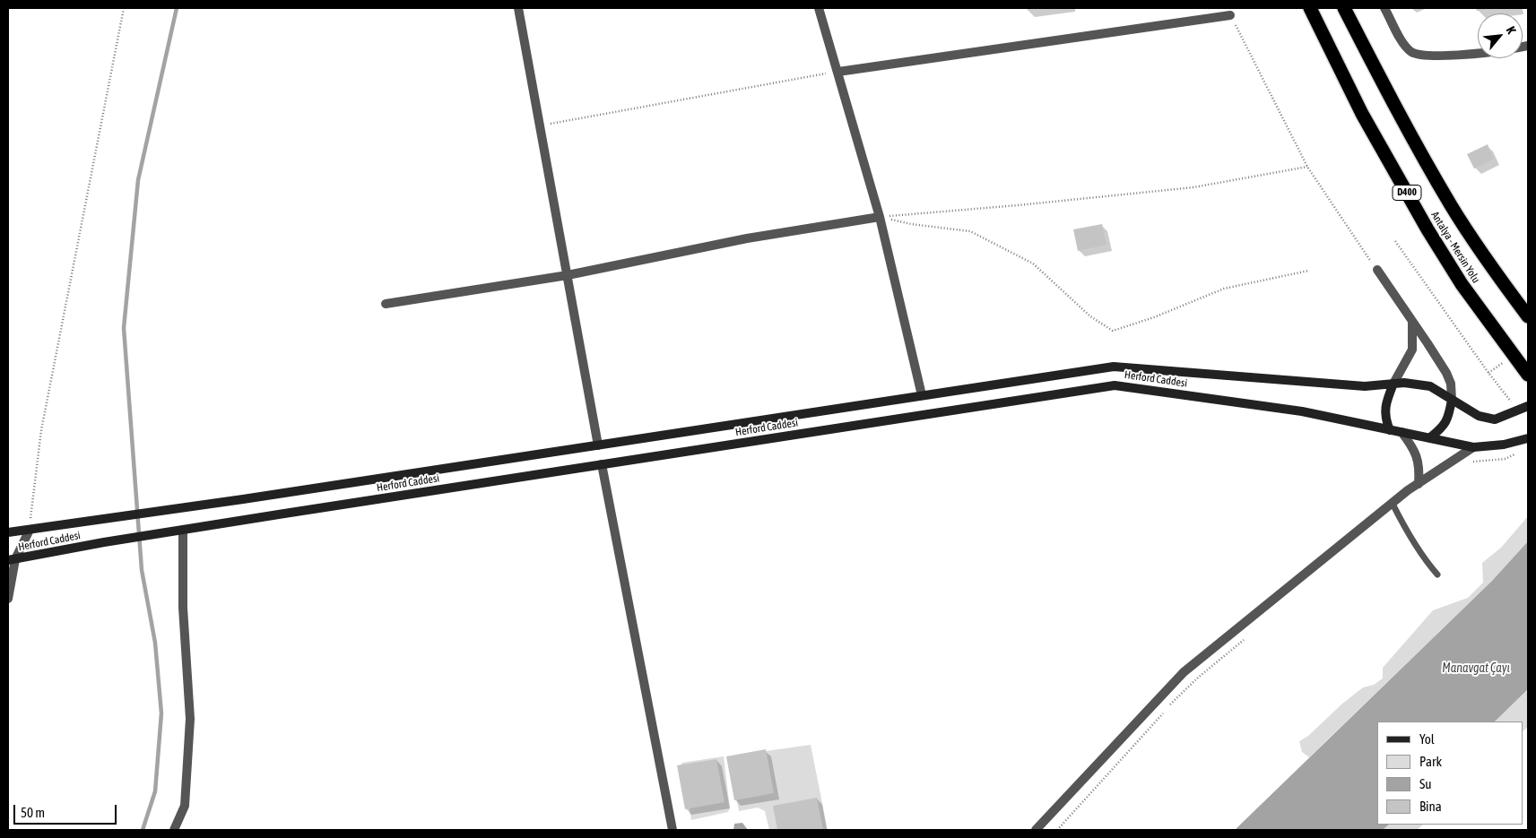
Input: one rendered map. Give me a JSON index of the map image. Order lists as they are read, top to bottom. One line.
{"streets":{"highway":["D400","Antalya - Mersin Yolu"],"main road":["Herford Caddesi"]},"water":["Manavgat Çayı"],"legend":["Yol","Park","Su","Bina"],"scale_bar":"50 m","north":"top right"}
